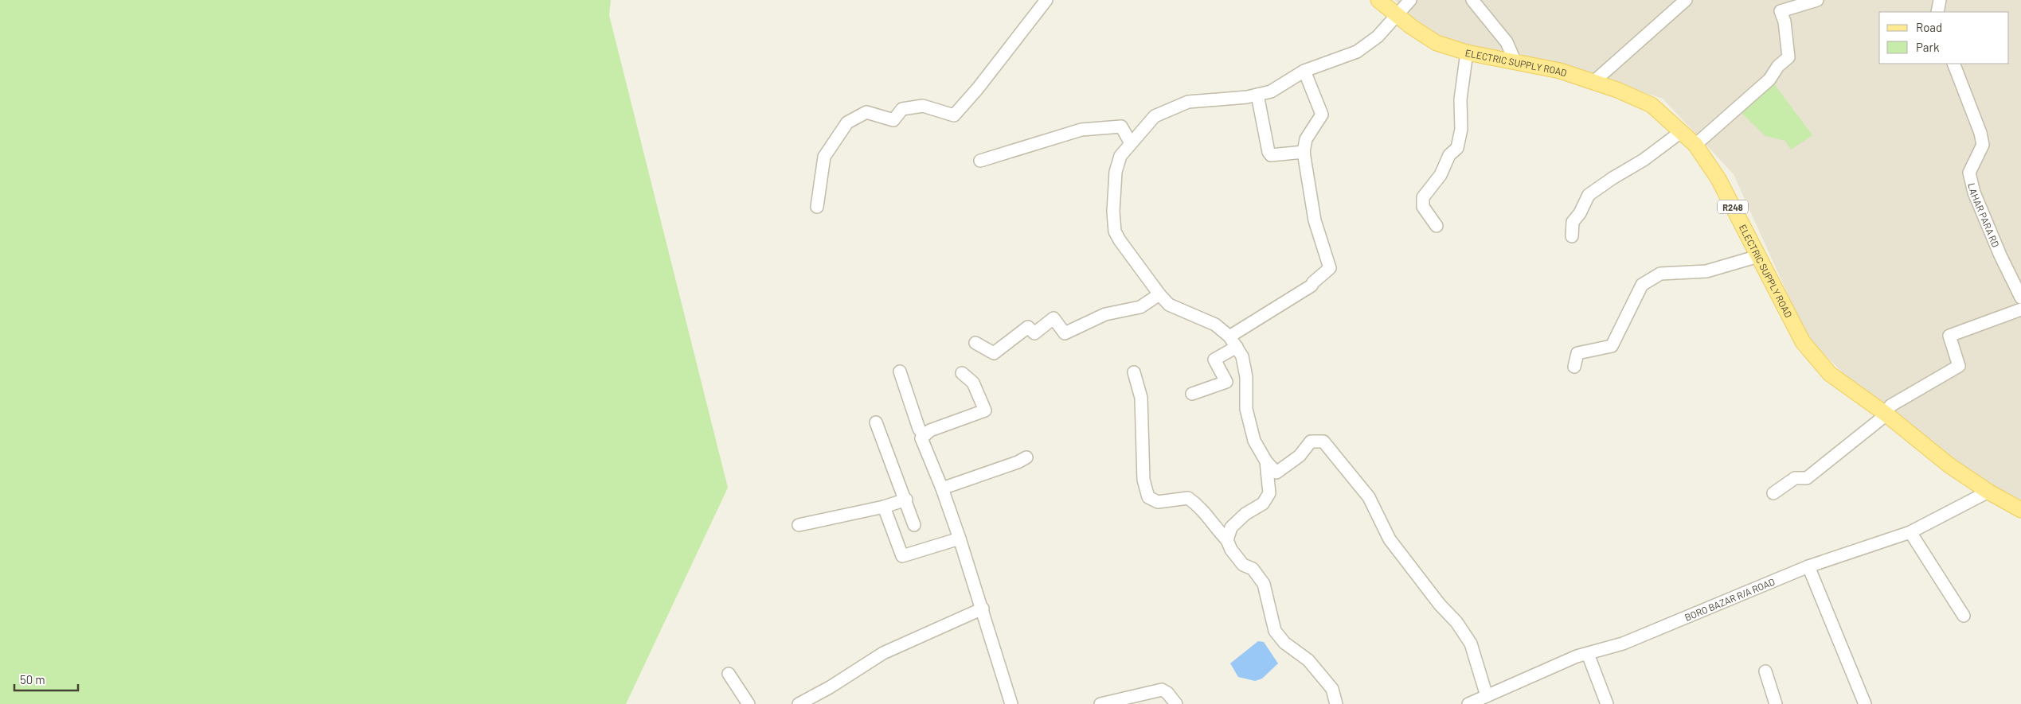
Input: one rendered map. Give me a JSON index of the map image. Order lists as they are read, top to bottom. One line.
{"streets":{"main road":["ELECTRIC SUPPLY ROAD","R248"],"street":["LAHAR PARA RD","BORO BAZAR R/A ROAD"]},"crossings":[["ELECTRIC SUPPLY ROAD","BORO BAZAR R/A ROAD"]],"legend":["Road","Park"],"scale_bar":"50 m"}
